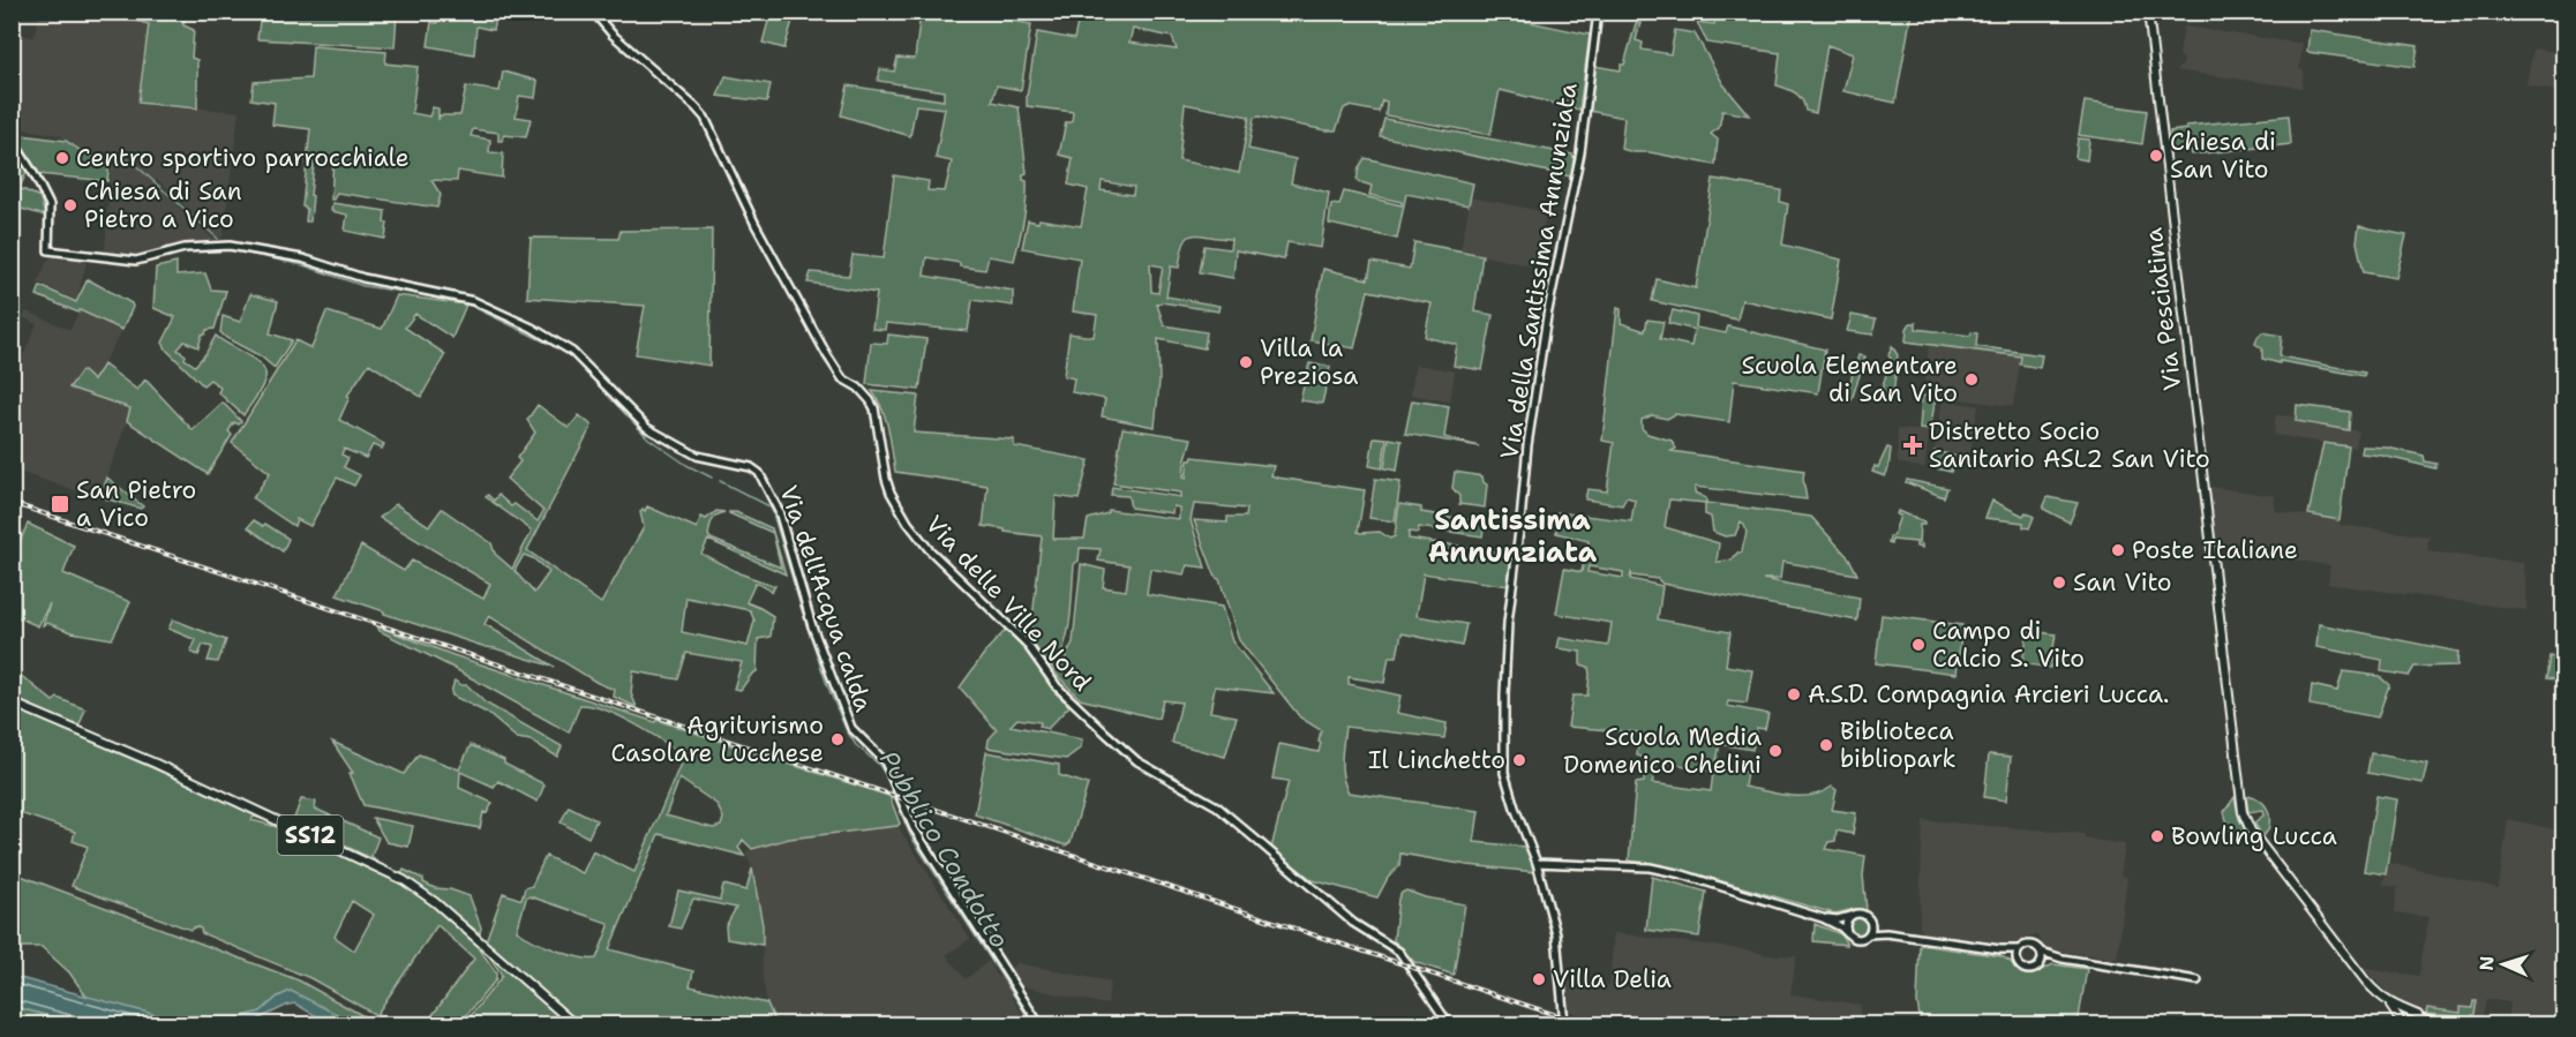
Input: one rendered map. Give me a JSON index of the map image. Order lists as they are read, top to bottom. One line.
{"streets":{"main road":["Via Pesciatina","SS12"],"street":["Via della Santissima Annunziata","Via dell'Acqua calda","Via delle Ville Nord"]},"districts":["Santissima Annunziata"],"water":["Pubblico Condotto"],"places":{"other":["Chiesa di San Vito","Centro sportivo parrocchiale","Chiesa di San Pietro a Vico","Villa la Preziosa","Scuola Elementare di San Vito","Poste Italiane","San Vito","Campo di Calcio S. Vito","A.S.D. Compagnia Arcieri Lucca.","Agriturismo Casolare Lucchese","Biblioteca bibliopark","Scuola Media Domenico Chelini","Il Linchetto","Bowling Lucca","Villa Delia"],"health":["Distretto Socio Sanitario ASL2 San Vito"],"transit":["San Pietro a Vico"]},"north":"left"}
